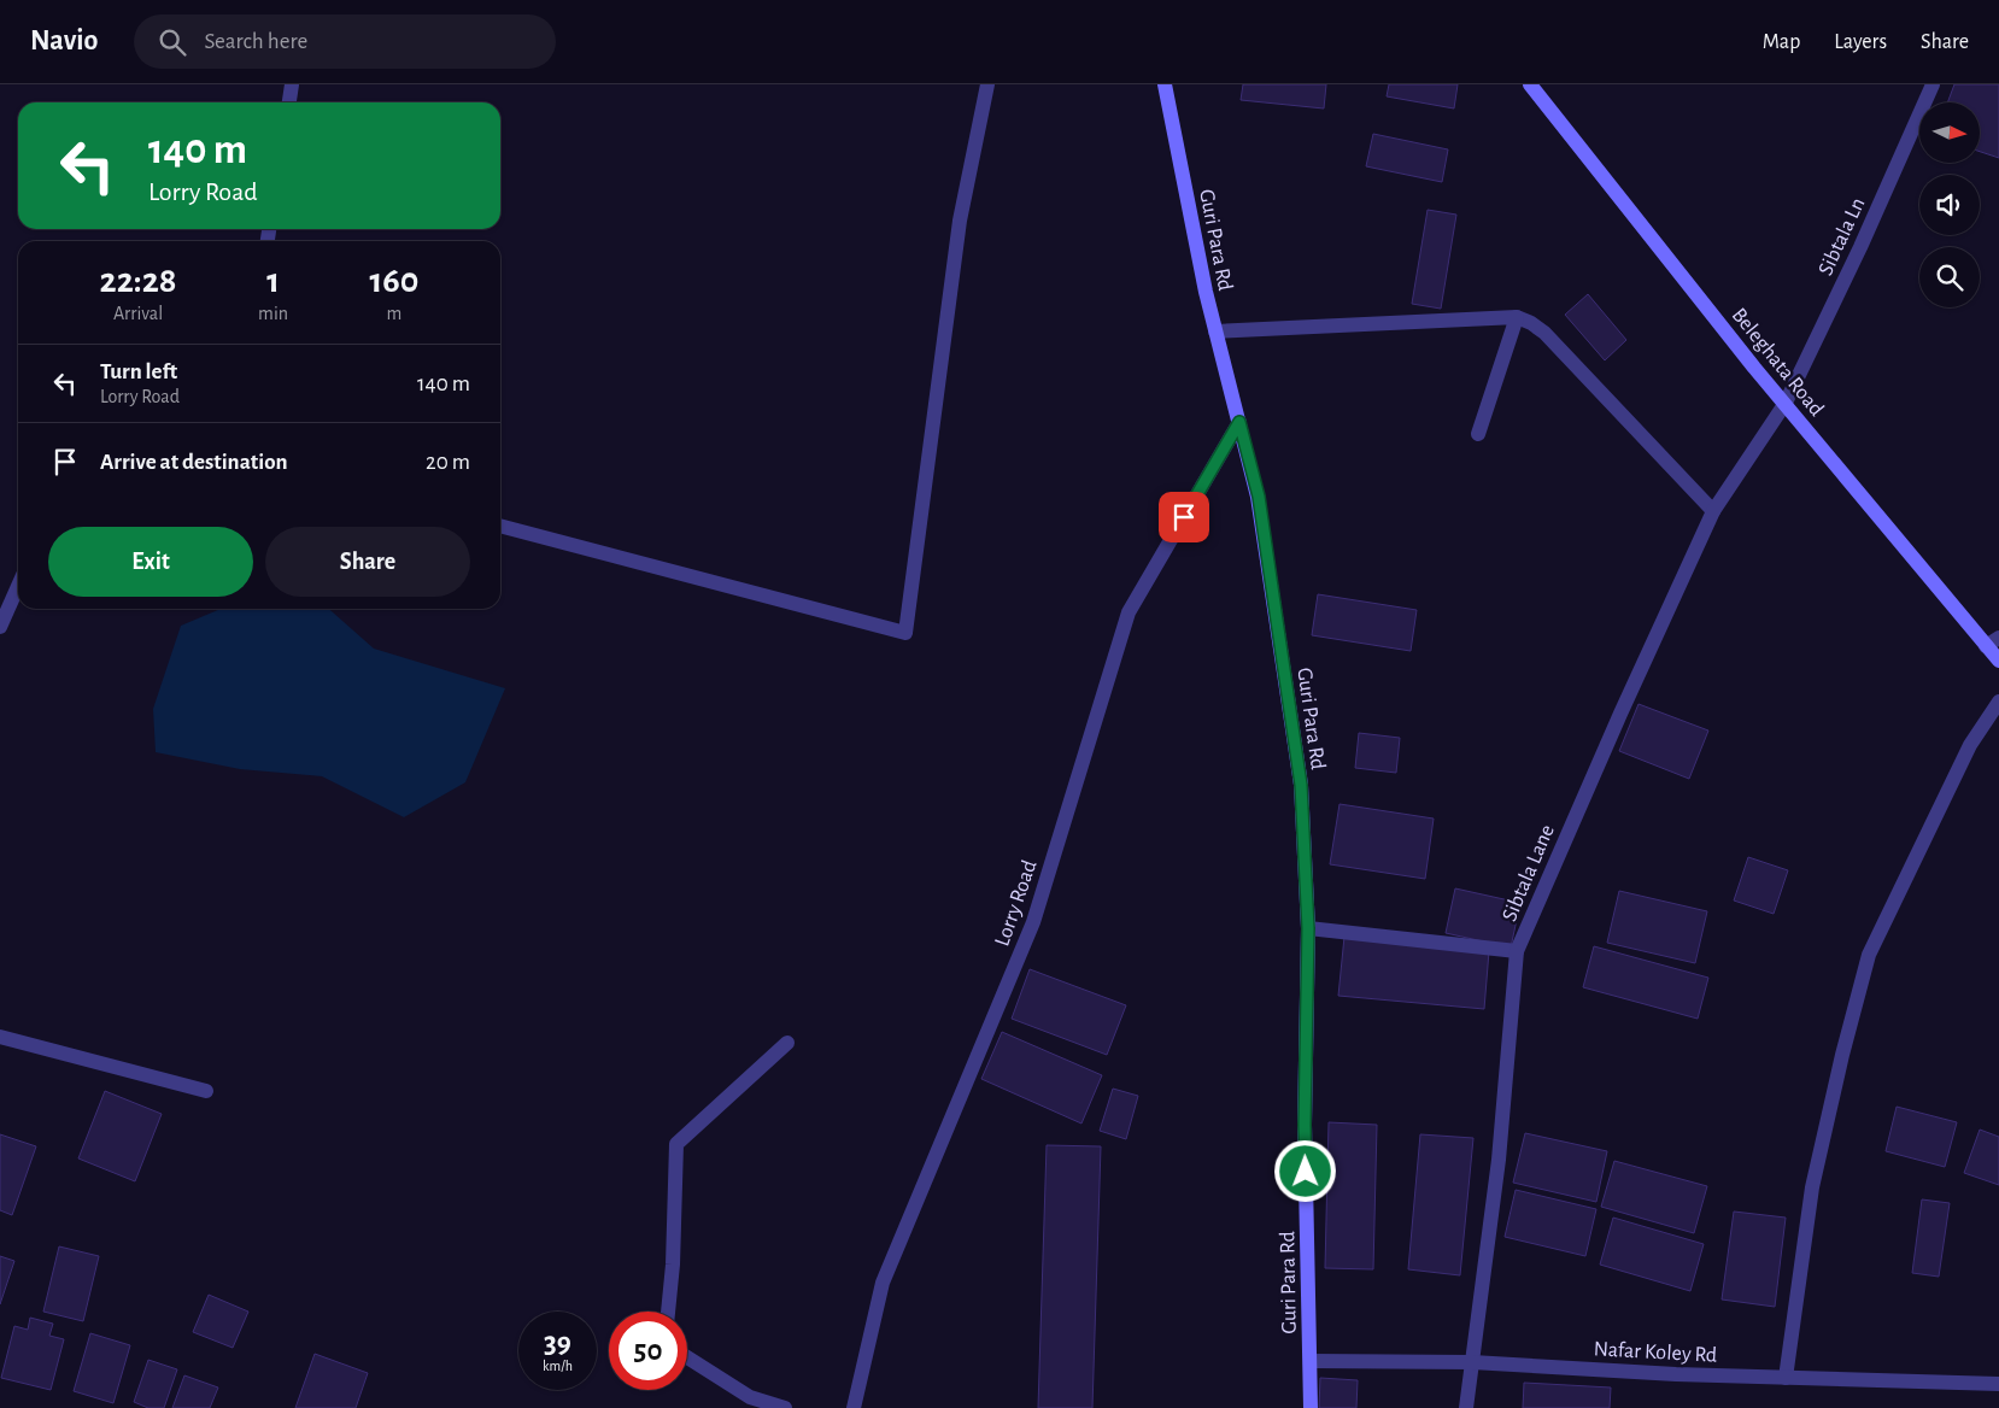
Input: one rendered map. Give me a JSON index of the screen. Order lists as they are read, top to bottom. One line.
{"streets":{"main road":["Guri Para Rd","Beleghata Road"],"street":["Sibtala Ln","Sibtala Lane","Lorry Road","Nafar Koley Rd"]},"crossings":[["Sibtala Ln","Beleghata Road"],["Sibtala Ln","Sibtala Lane"],["Guri Para Rd","Lorry Road"],["Guri Para Rd","Nafar Koley Rd"],["Beleghata Road","Sibtala Lane"],["Sibtala Lane","Nafar Koley Rd"]],"north":"right","page":{"header":"Navio","search":"Search here","nav":["Map","Layers","Share"],"turn":["140 m","Lorry Road"],"eta":["22:28","Arrival","1","min","160","m"],"list":[{"name":"Turn left","note":"Lorry Road","value":"140 m"},{"name":"Arrive at destination","value":"20 m"}],"buttons":["Exit","Share"],"speed":"39 km/h","limit":"50"}}
